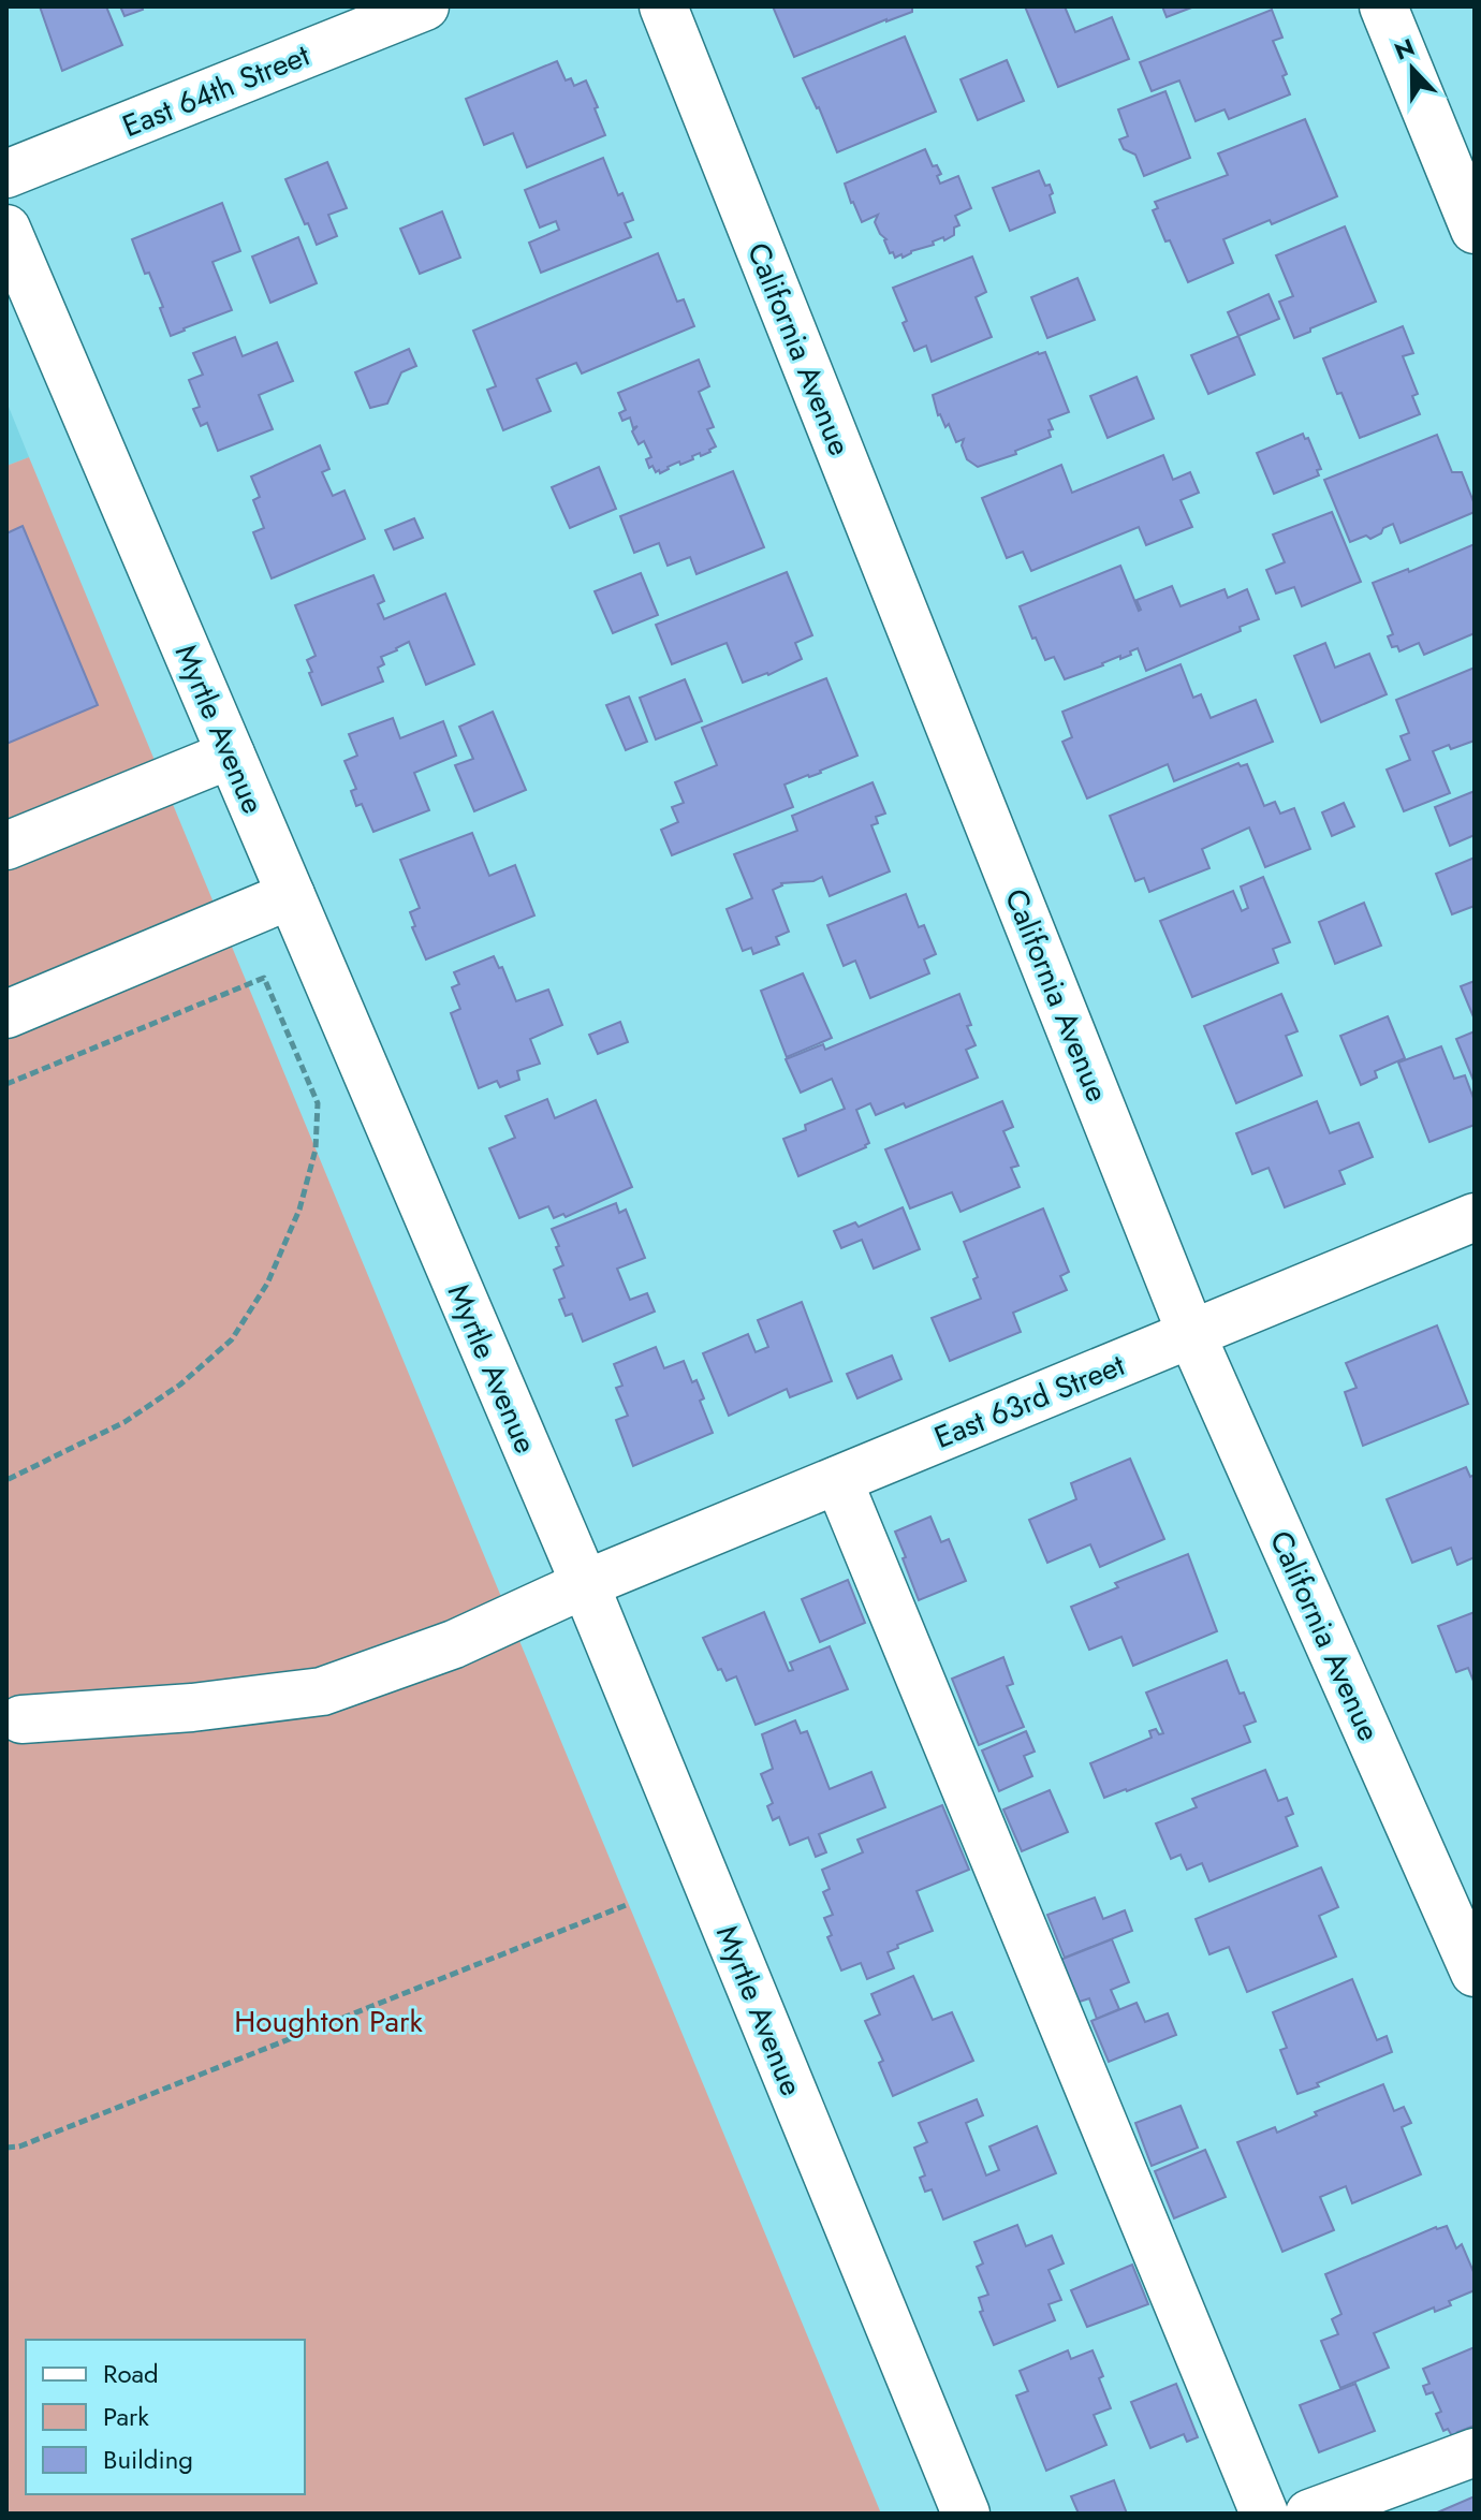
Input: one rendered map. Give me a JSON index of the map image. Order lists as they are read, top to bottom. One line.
{"streets":{"street":["East 64th Street","California Avenue","Myrtle Avenue","East 63rd Street"]},"crossings":[["California Avenue","East 63rd Street"],["Myrtle Avenue","East 63rd Street"]],"parks":["Houghton Park"],"legend":["Road","Park","Building"],"north":"top"}
